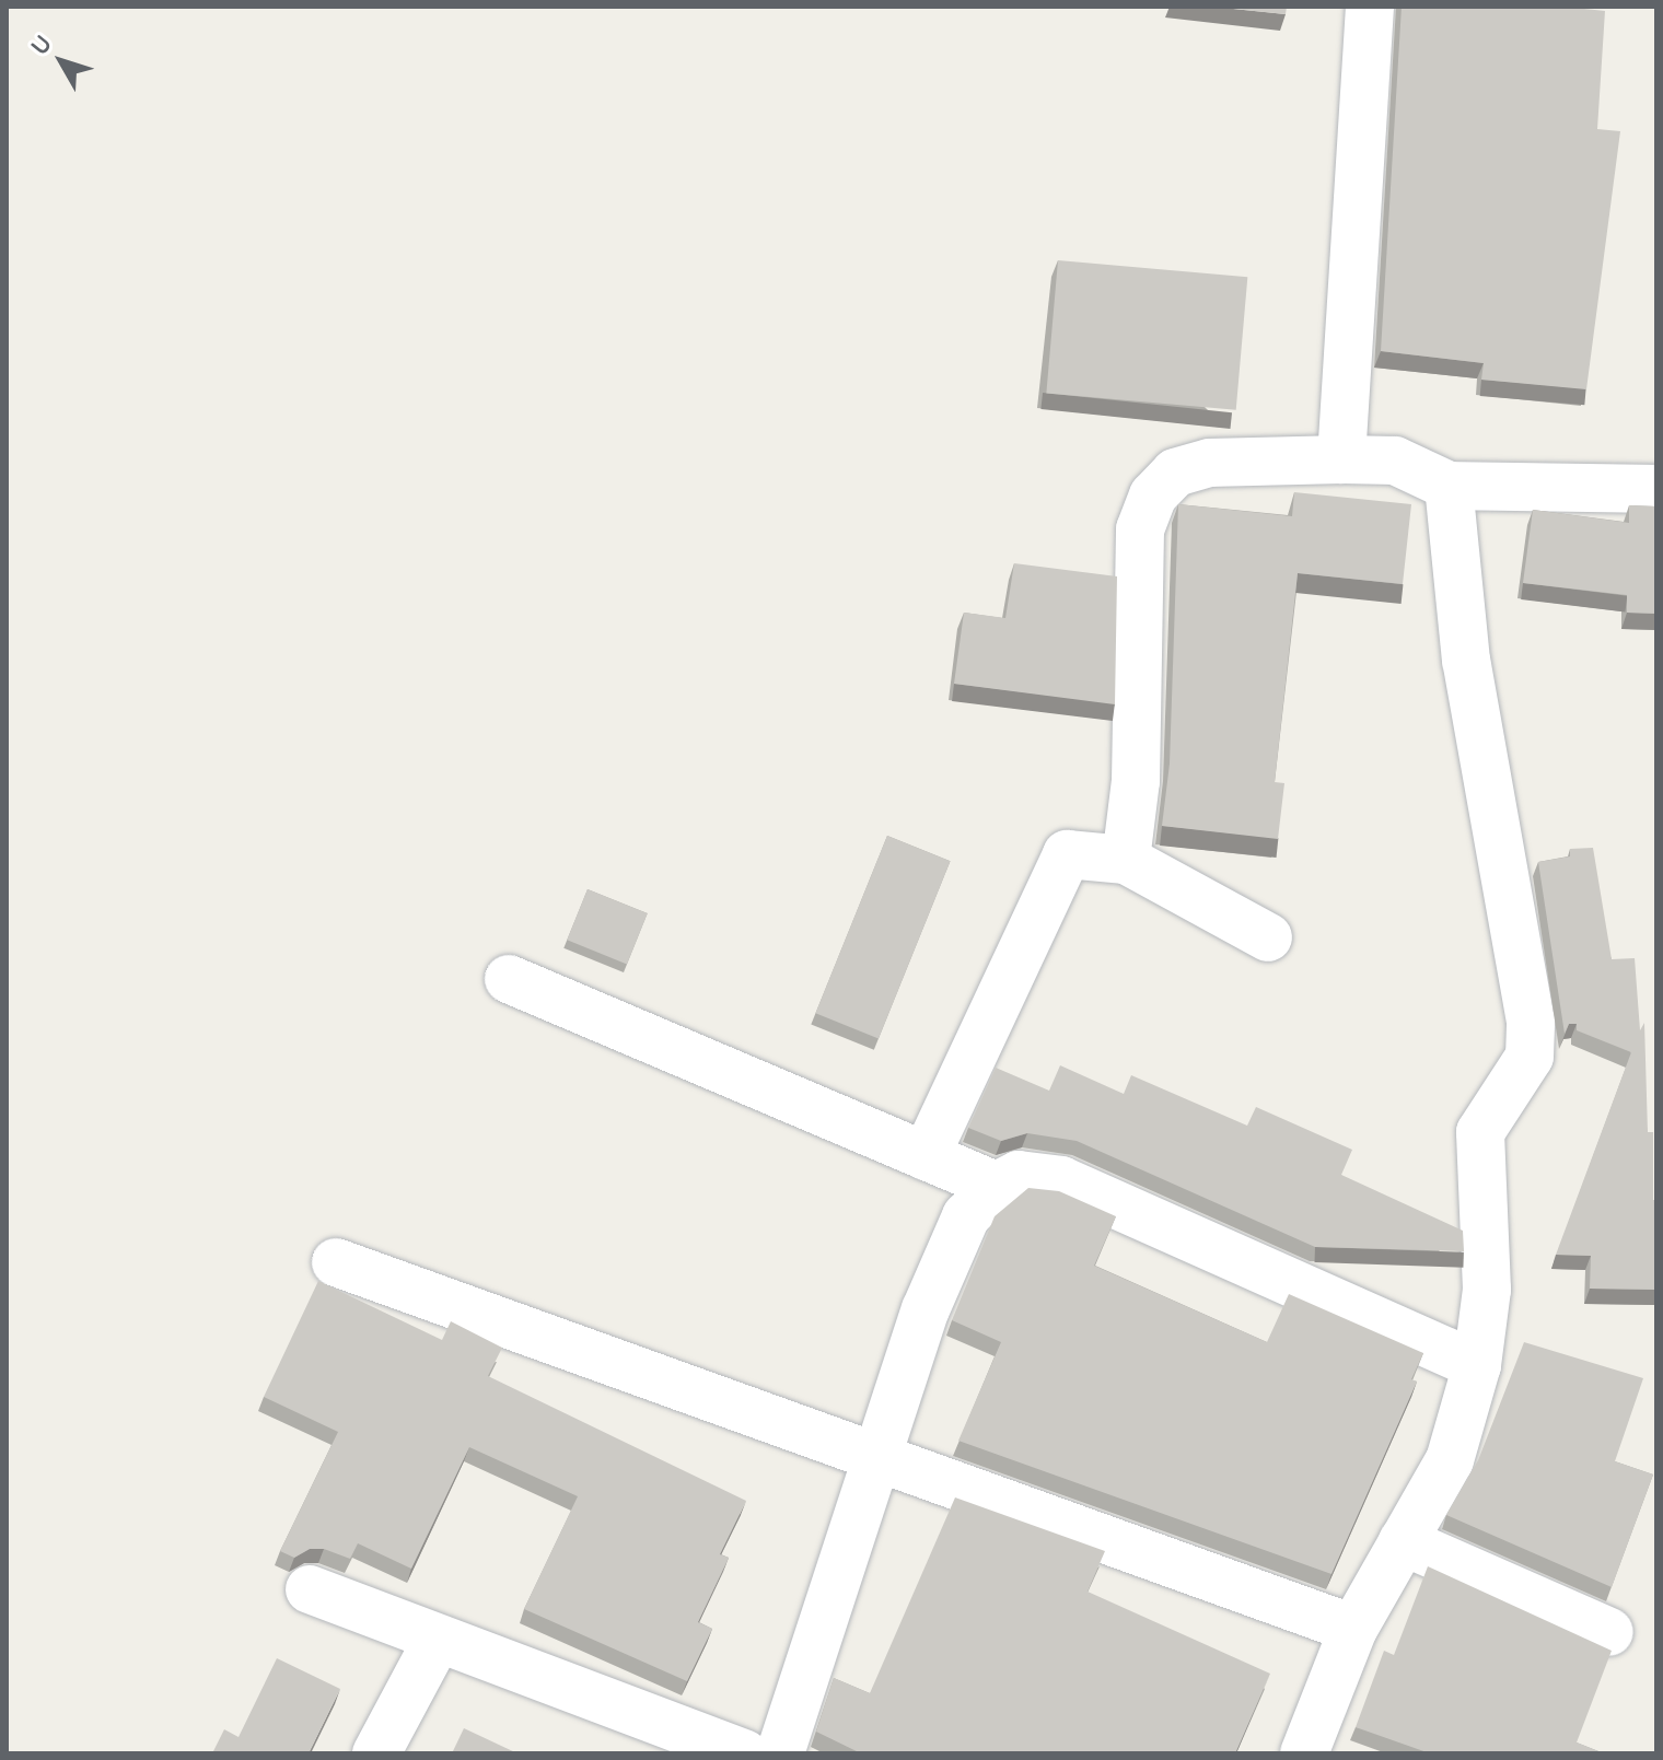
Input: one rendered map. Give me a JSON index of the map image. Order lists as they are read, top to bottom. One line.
{"north":"top left"}
